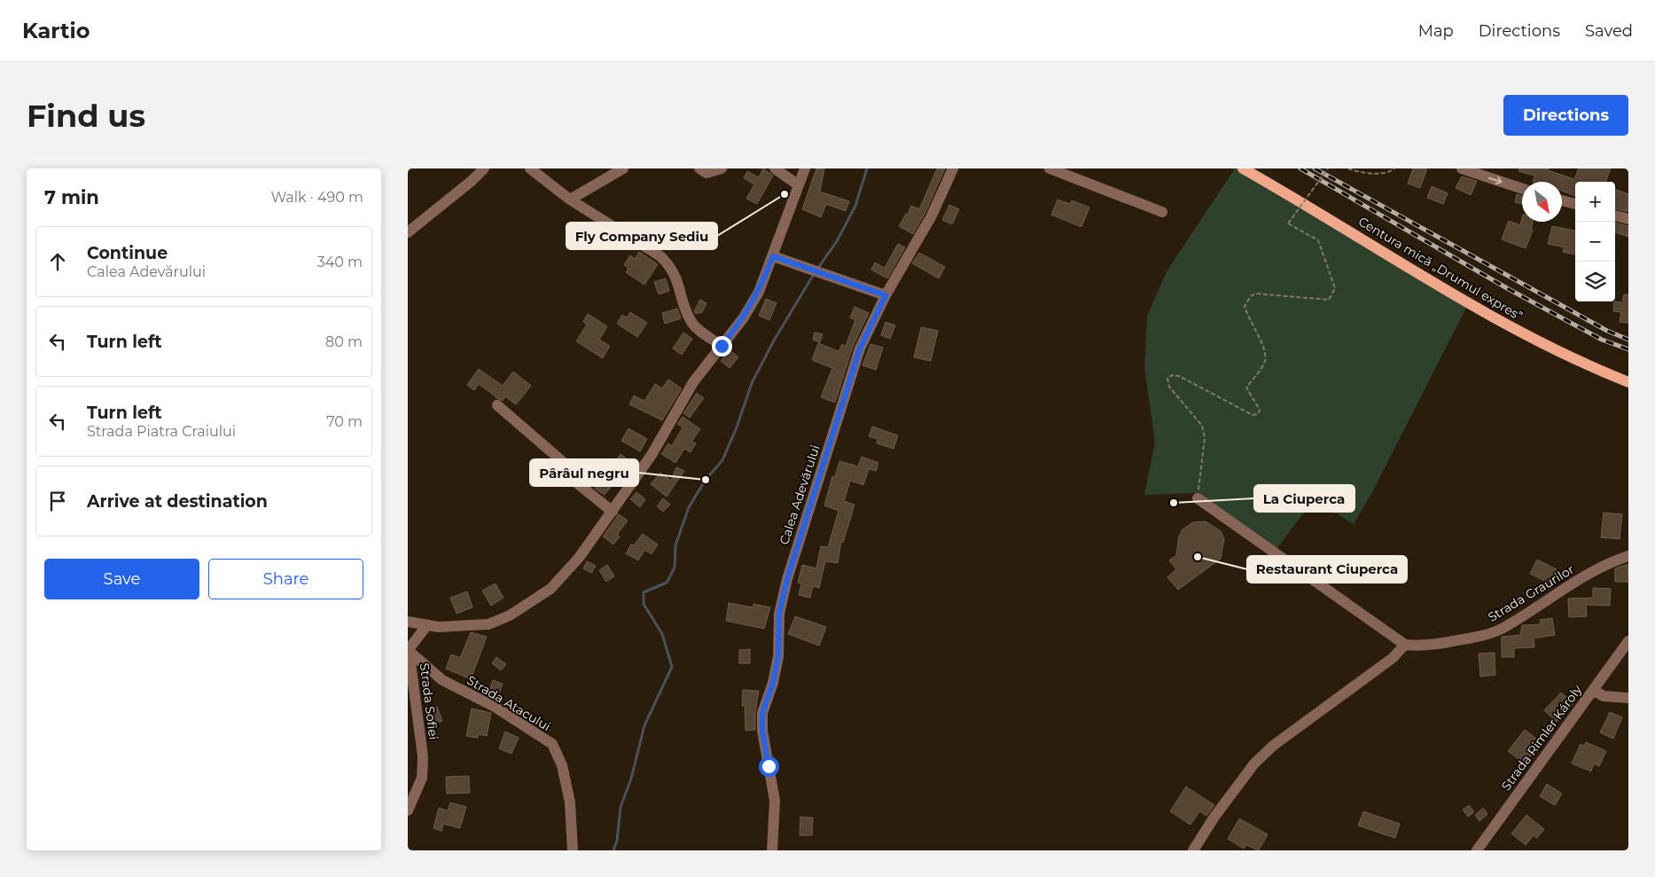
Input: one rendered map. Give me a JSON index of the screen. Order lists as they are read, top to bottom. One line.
{"streets":{"main road":["Centura mică „Drumul expres”"],"street":["Calea Adevărului","Strada Graurilor","Strada Sofiei","Strada Atacului","Strada Rimler Károly"]},"crossings":[["Strada Sofiei","Strada Atacului"]],"places":["Fly Company Sediu","Pârâul negru","La Ciuperca","Restaurant Ciuperca"],"north":"bottom right","page":{"header":"Kartio","nav":["Map","Directions","Saved"],"buttons":["Directions",["Save","Share"]],"title":"Find us","heading":["7 min","Walk · 490 m"],"map_buttons":["+","−"],"list":[["Continue","Calea Adevărului","340 m"],["Turn left","80 m"],["Turn left","Strada Piatra Craiului","70 m"],"Arrive at destination"]}}
